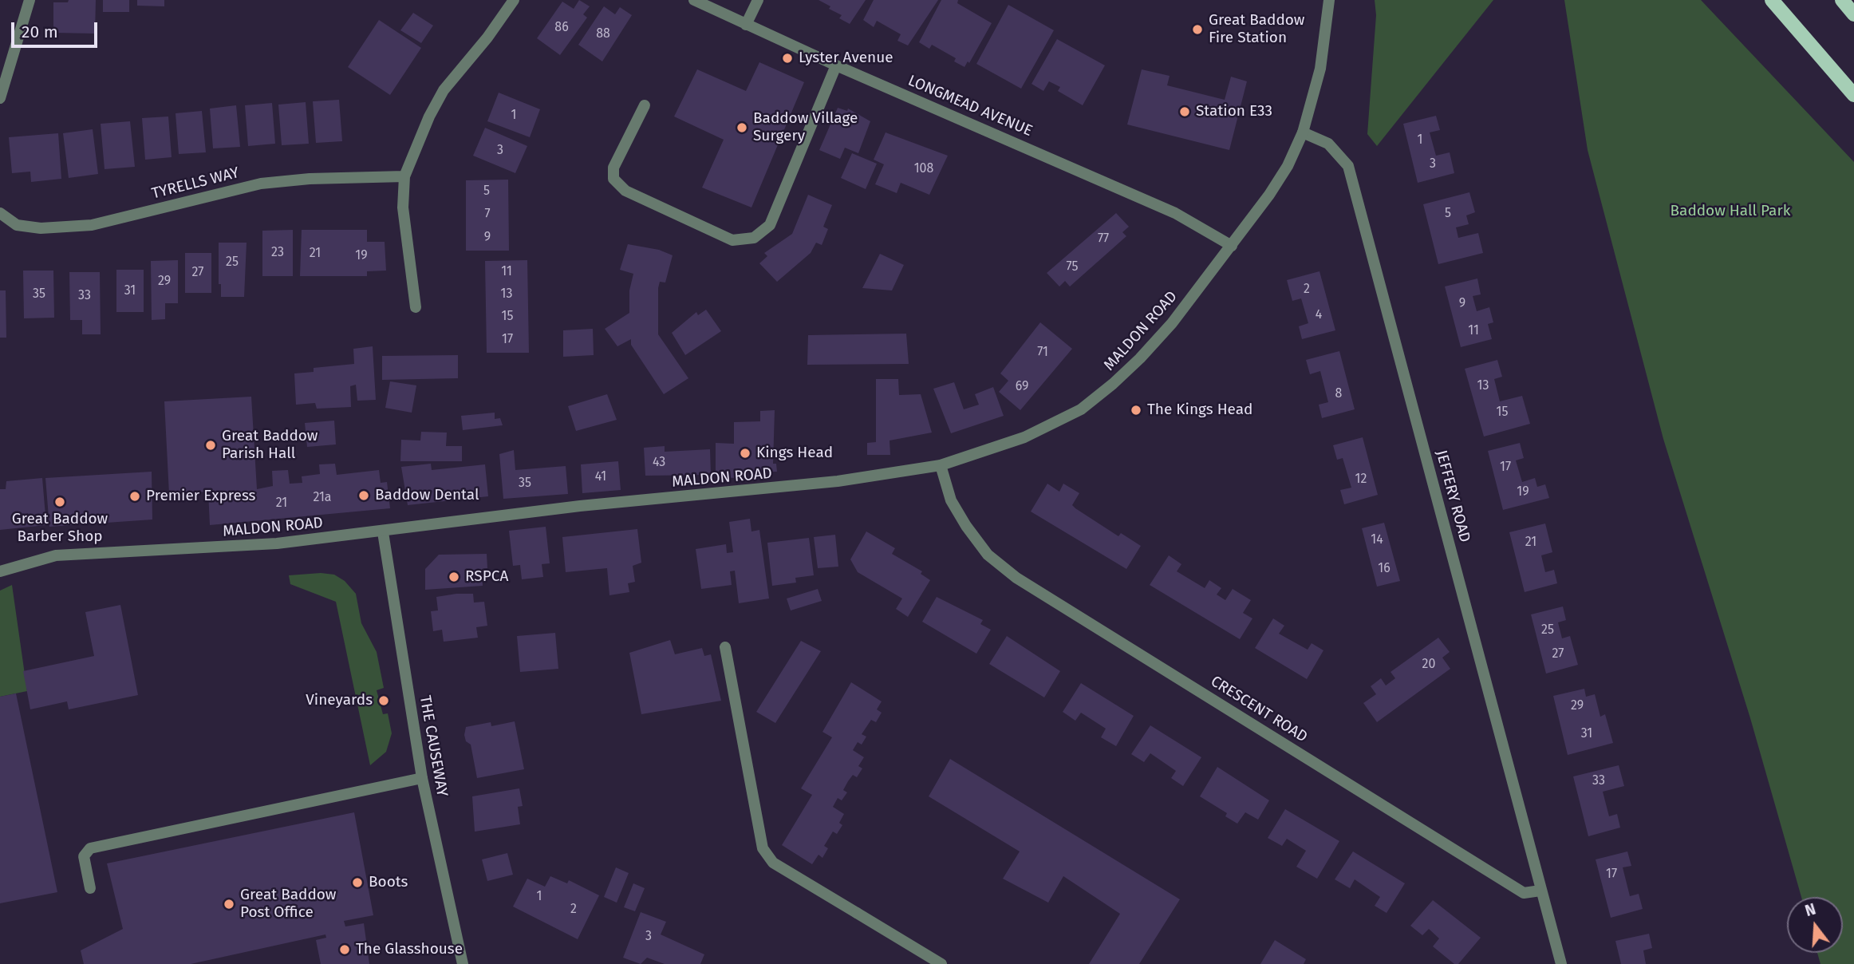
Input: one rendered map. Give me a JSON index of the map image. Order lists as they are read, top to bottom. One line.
{"streets":{"street":["LONGMEAD AVENUE","TYRELLS WAY","MALDON ROAD","JEFFERY ROAD","CRESCENT ROAD","THE CAUSEWAY"]},"crossings":[["LONGMEAD AVENUE","MALDON ROAD"],["MALDON ROAD","JEFFERY ROAD"],["MALDON ROAD","CRESCENT ROAD"],["MALDON ROAD","THE CAUSEWAY"],["JEFFERY ROAD","CRESCENT ROAD"]],"parks":["Baddow Hall Park"],"places":["Great Baddow Fire Station","Lyster Avenue","Station E33","Baddow Village Surgery","The Kings Head","Great Baddow Parish Hall","Kings Head","Baddow Dental","Premier Express","Great Baddow Barber Shop","RSPCA","Vineyards","Boots","Great Baddow Post Office","The Glasshouse"],"house_numbers":["86","88","1","1","3","3","108","5","5","7","9","77","23","21","19","25","75","11","27","29","2","31","35","13","33","9","4","15","11","17","71","13","69","8","15","43","17","41","12","35","19","21a","21","14","21","16","25","27","20","29","31","33","17","1","2","3"],"scale_bar":"20 m","north":"top"}
